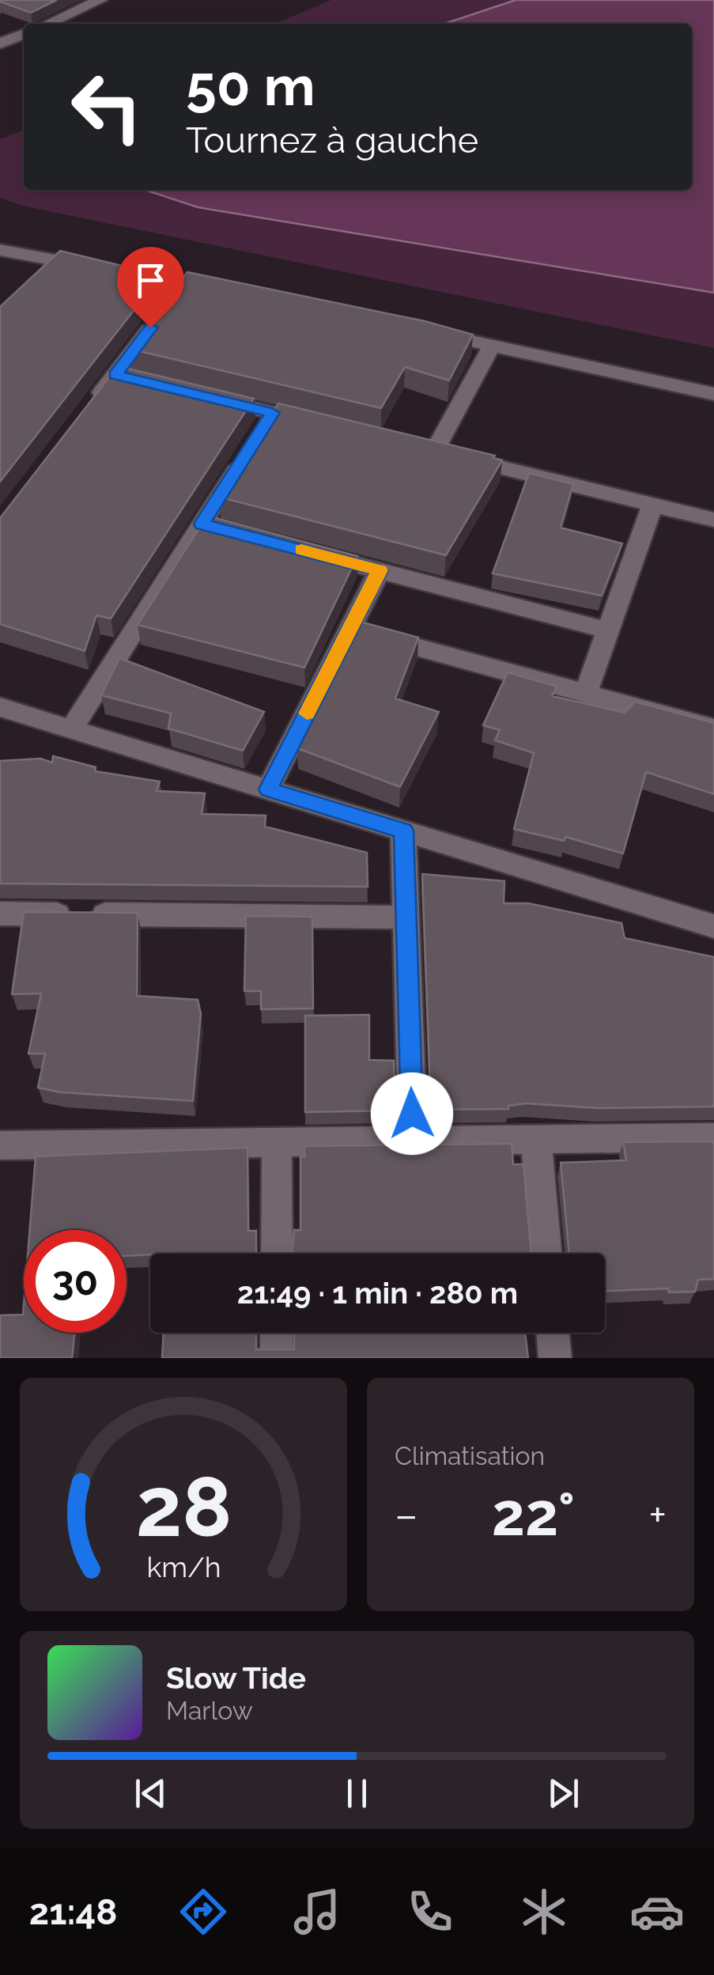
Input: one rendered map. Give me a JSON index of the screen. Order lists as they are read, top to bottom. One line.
{"page":{"turn":["50 m","Tournez à gauche"],"limit":"30","trip":"21:49 · 1 min · 280 m","tile":"Climatisation","heat":["−","22°","+"],"song":["Slow Tide","Marlow"],"tabs":"21:48","gauge":["28","km/h"]}}
